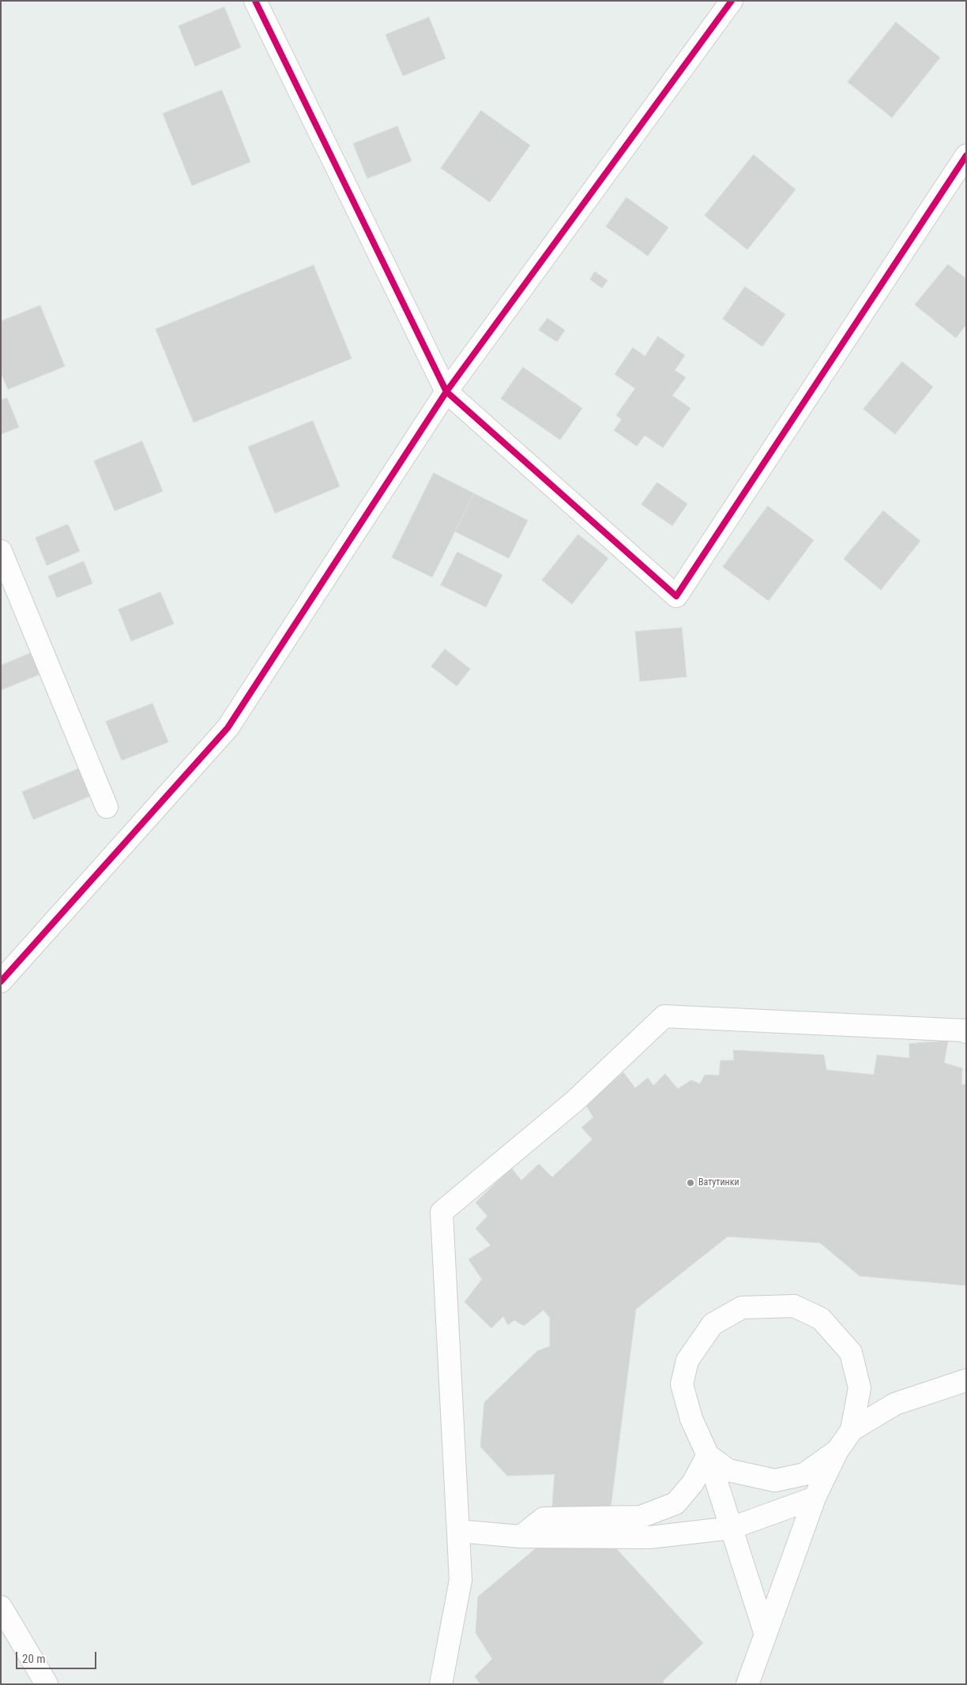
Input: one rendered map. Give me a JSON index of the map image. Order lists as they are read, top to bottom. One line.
{"places":["Ватутинки"],"scale_bar":"20 m"}
